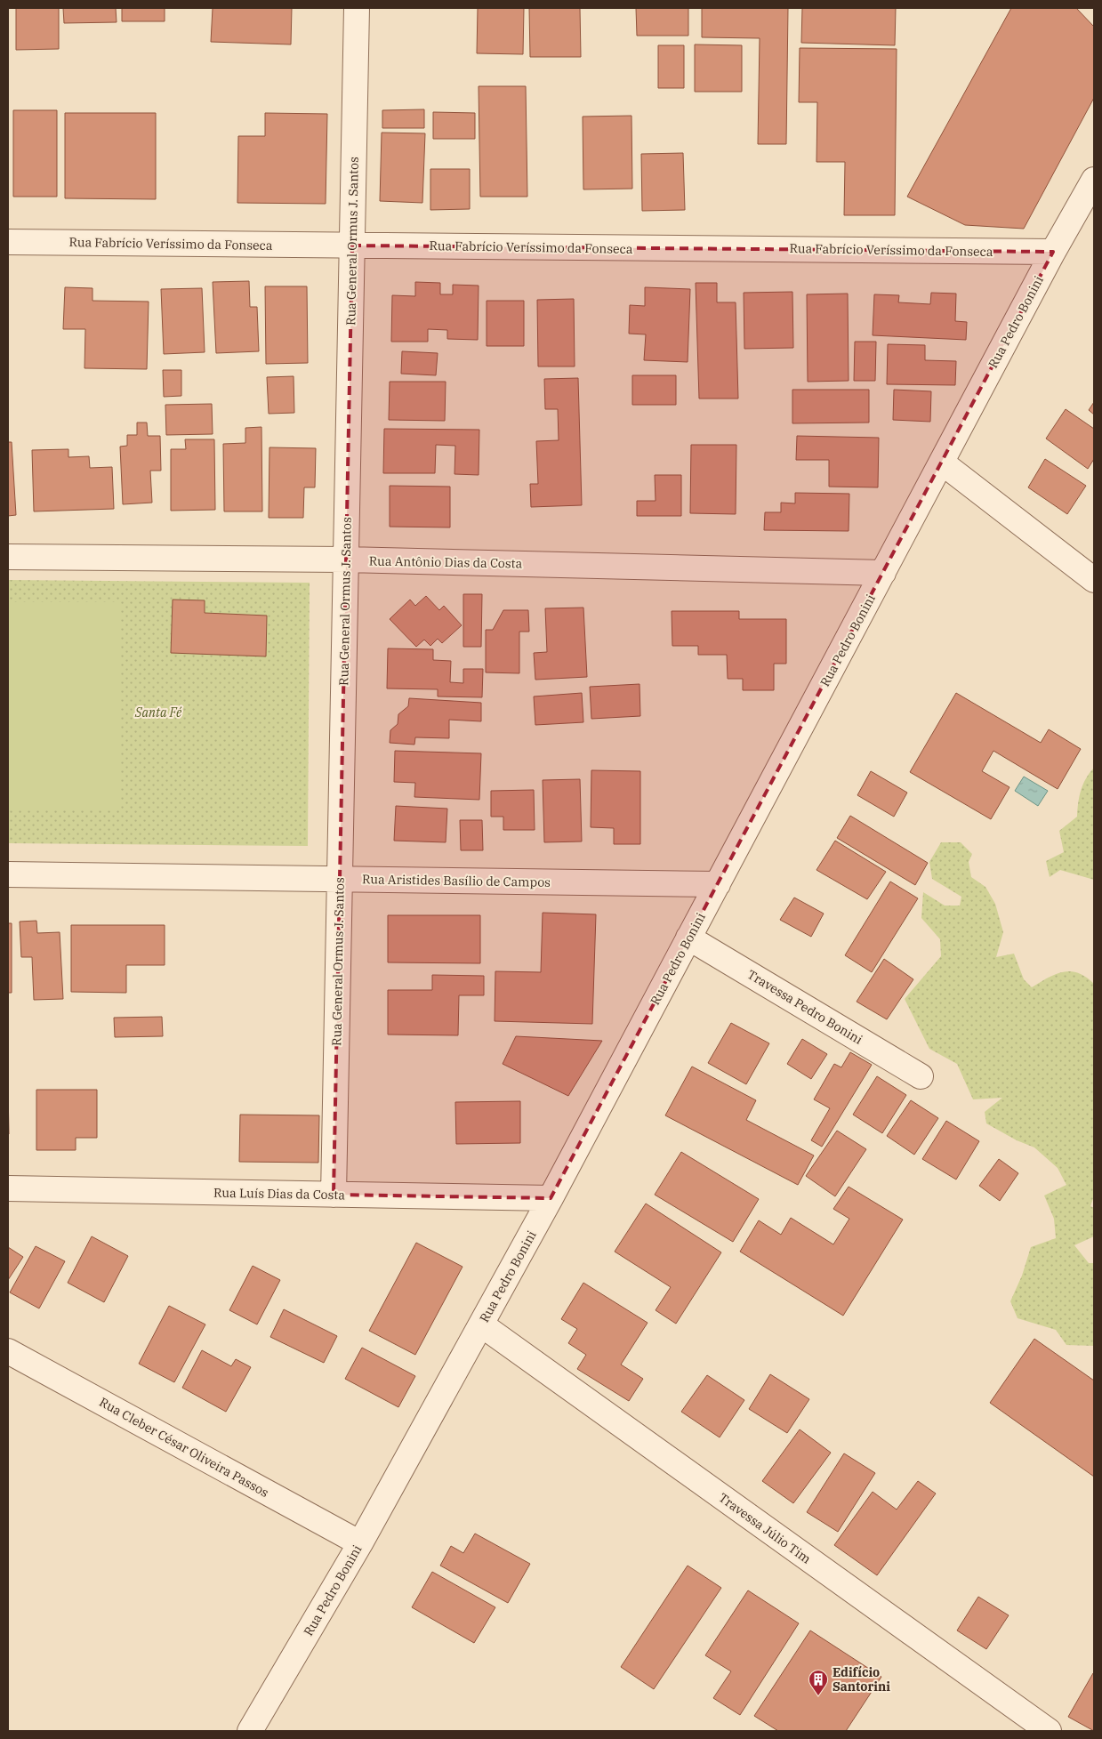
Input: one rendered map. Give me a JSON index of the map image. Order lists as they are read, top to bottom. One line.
{"streets":{"street":["Rua General Ormus J. Santos","Rua Fabrício Veríssimo da Fonseca","Rua Pedro Bonini","Rua Antônio Dias da Costa","Rua Aristides Basílio de Campos","Travessa Pedro Bonini","Rua Luís Dias da Costa","Rua Cleber César Oliveira Passos","Travessa Júlio Tim"]},"crossings":[["Rua General Ormus J. Santos","Rua Fabrício Veríssimo da Fonseca"],["Rua General Ormus J. Santos","Rua Antônio Dias da Costa"],["Rua General Ormus J. Santos","Rua Aristides Basílio de Campos"],["Rua General Ormus J. Santos","Rua Luís Dias da Costa"],["Rua Fabrício Veríssimo da Fonseca","Rua Pedro Bonini"],["Rua Pedro Bonini","Rua Antônio Dias da Costa"],["Rua Pedro Bonini","Rua Aristides Basílio de Campos"],["Rua Pedro Bonini","Travessa Pedro Bonini"],["Rua Pedro Bonini","Rua Luís Dias da Costa"],["Rua Pedro Bonini","Rua Cleber César Oliveira Passos"],["Rua Pedro Bonini","Travessa Júlio Tim"]],"parks":["Santa Fé"],"places":{"building":["Edifício Santorini"]}}
